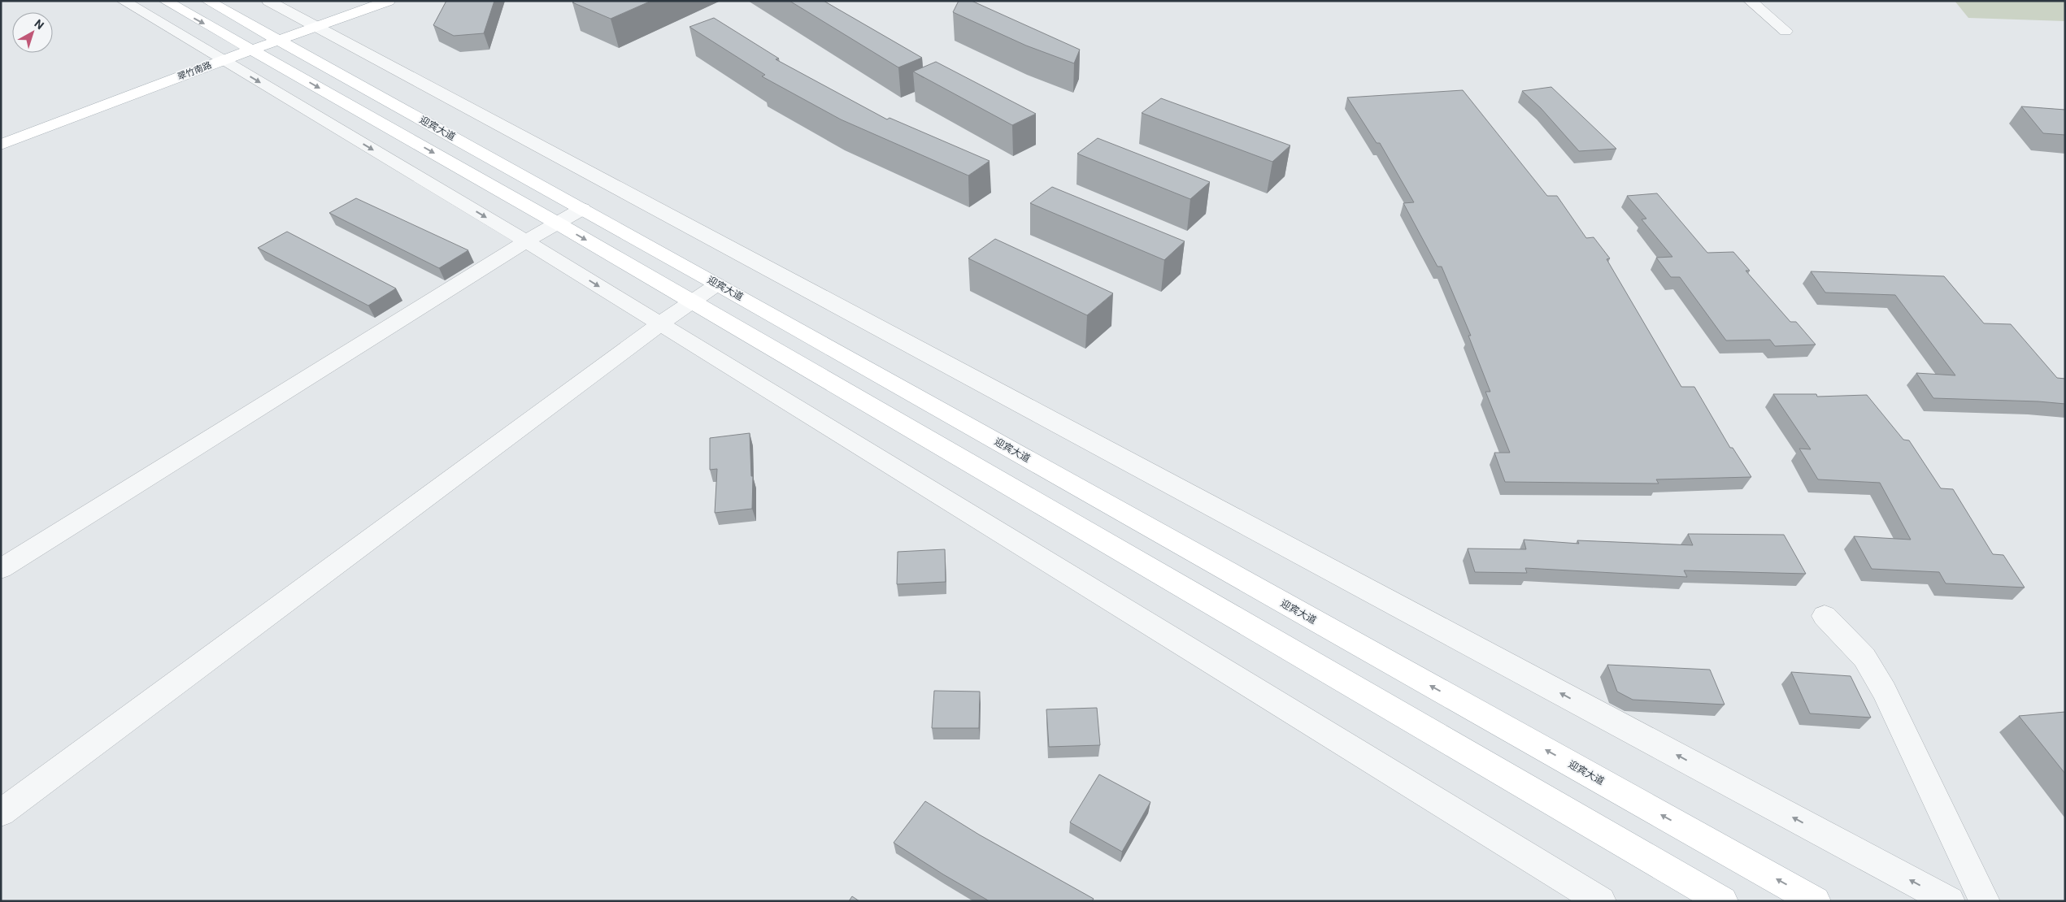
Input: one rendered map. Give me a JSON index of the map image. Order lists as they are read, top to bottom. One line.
{"streets":{"main road":["翠竹南路","迎宾大道"]},"crossings":[["翠竹南路","迎宾大道"]],"north":"top right"}
